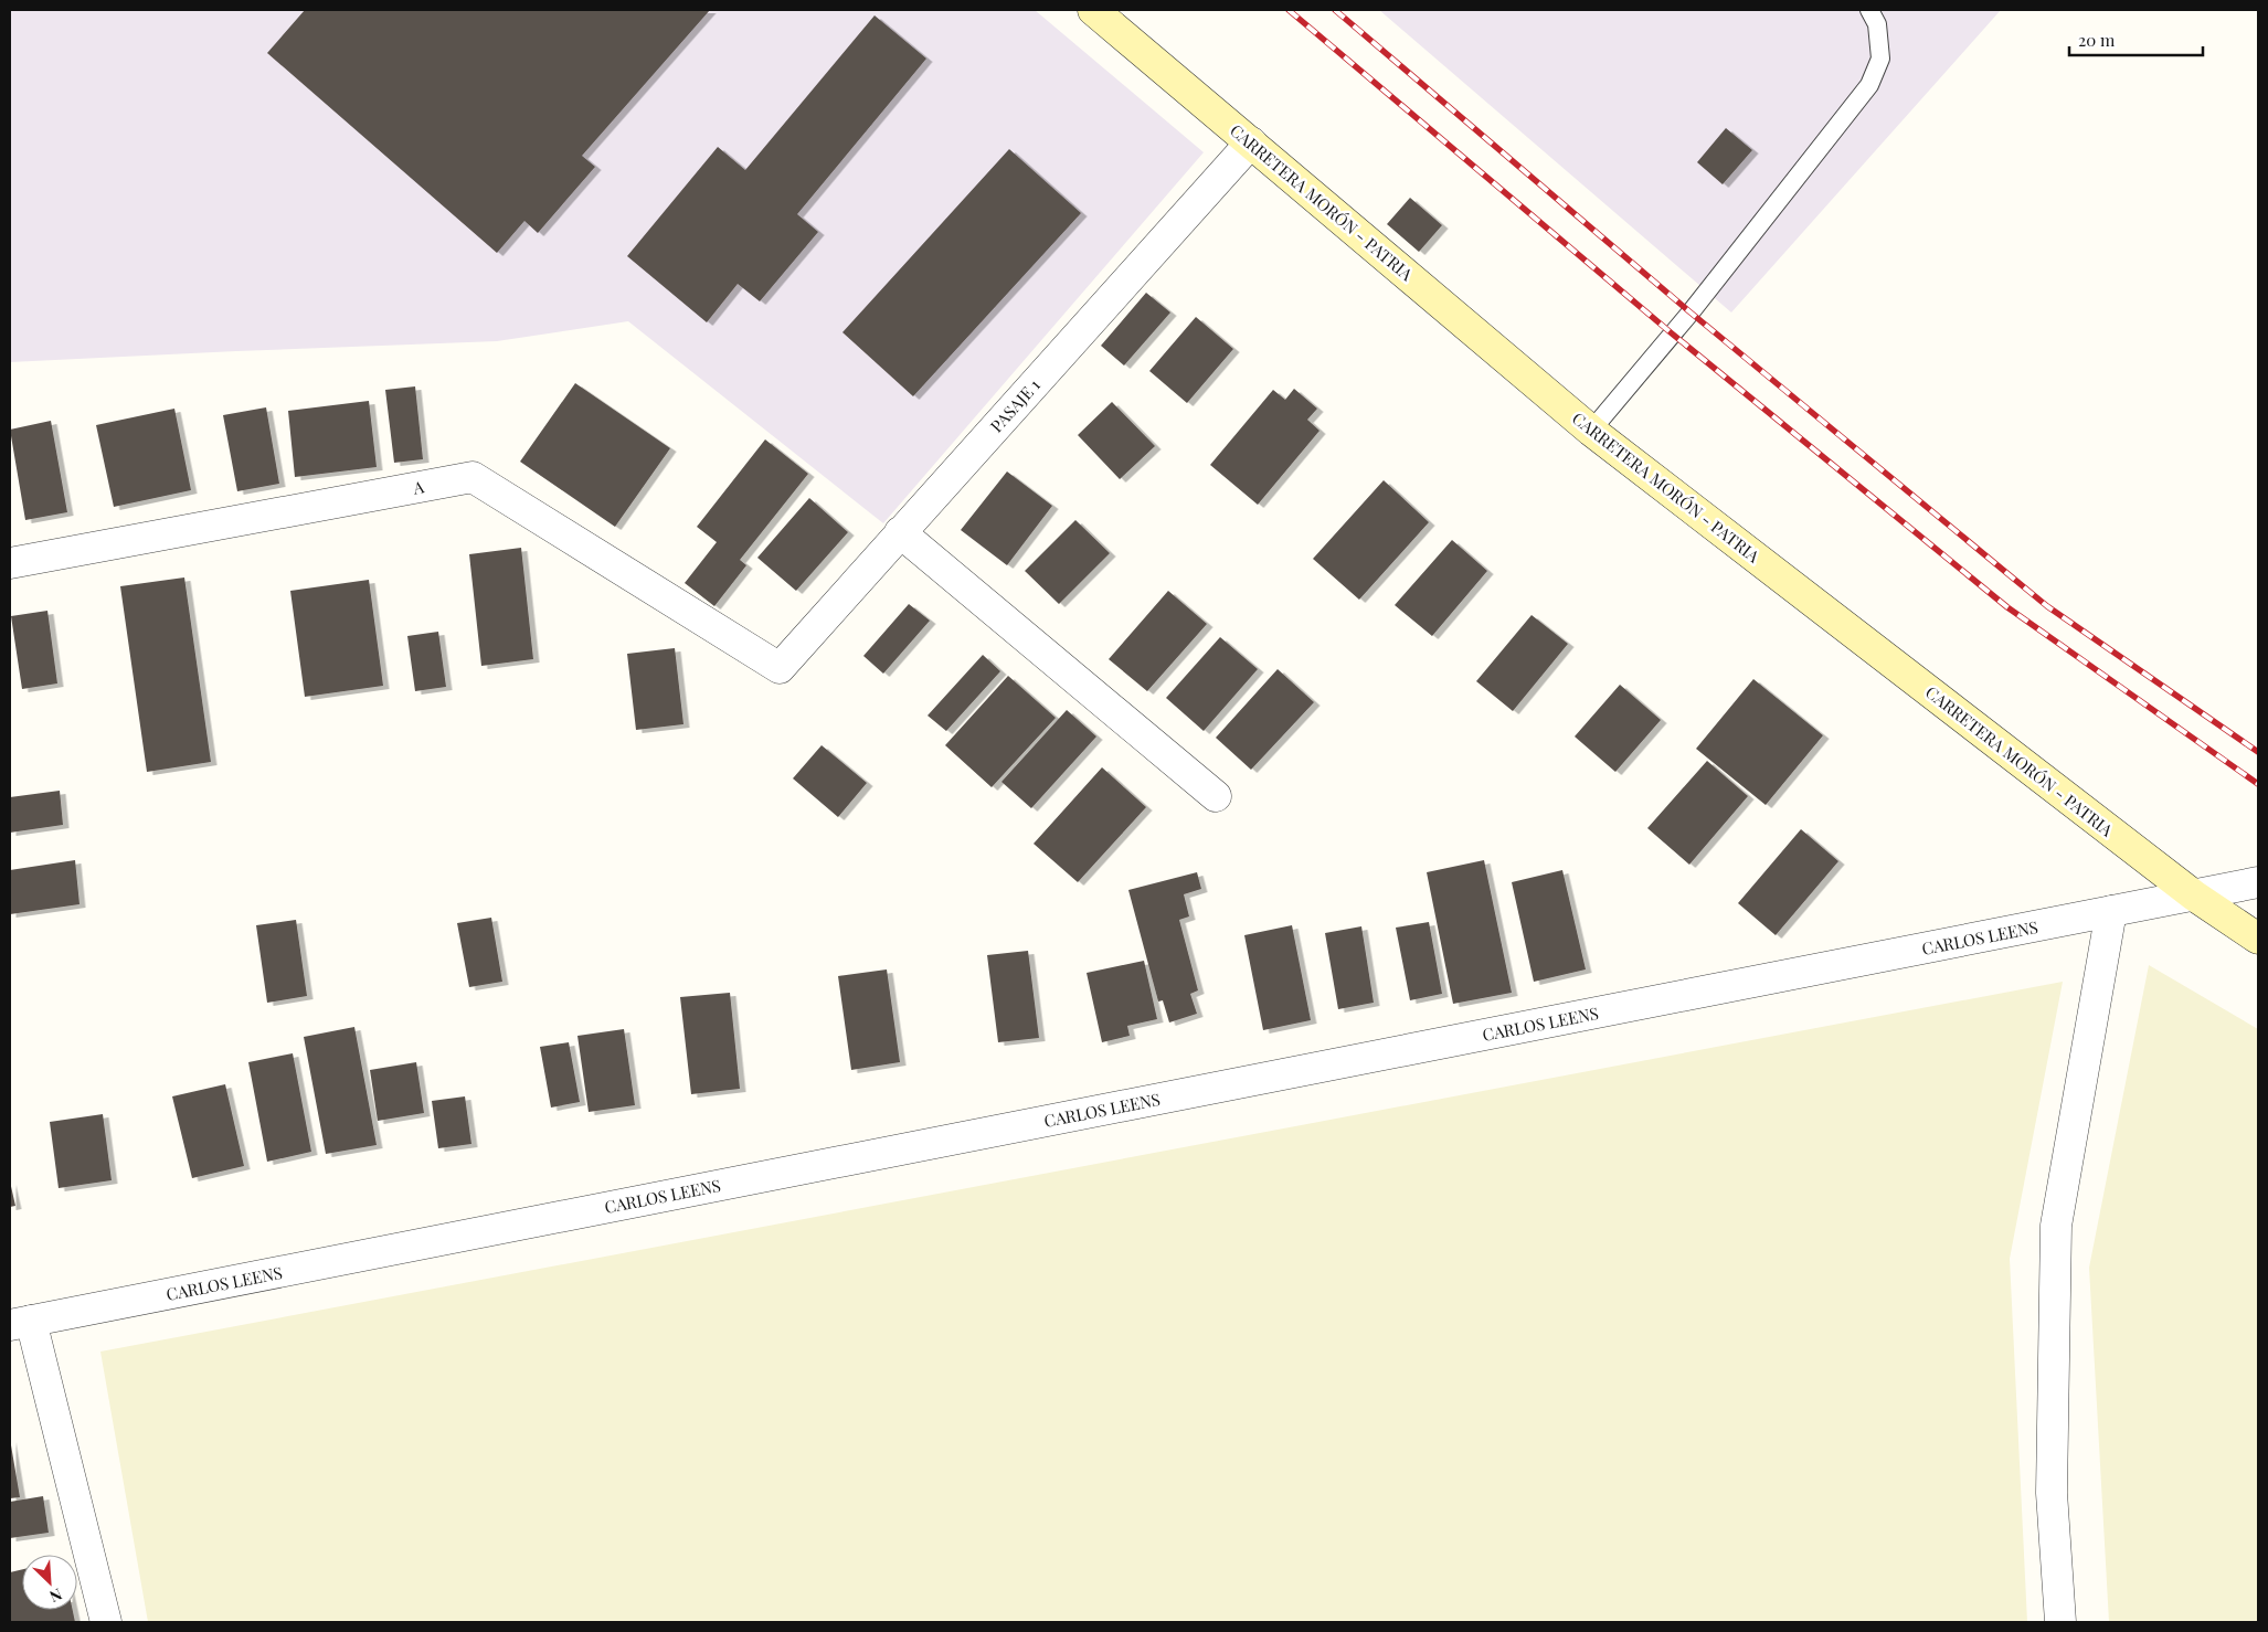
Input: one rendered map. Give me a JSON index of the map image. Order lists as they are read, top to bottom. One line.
{"streets":{"main road":["CARRETERA MORÓN - PATRIA"],"street":["PASAJE 1","A","CARLOS LEENS"]},"crossings":[["CARRETERA MORÓN - PATRIA","PASAJE 1"],["CARRETERA MORÓN - PATRIA","CARLOS LEENS"],["PASAJE 1","A"]],"scale_bar":"20 m","north":"bottom right"}
